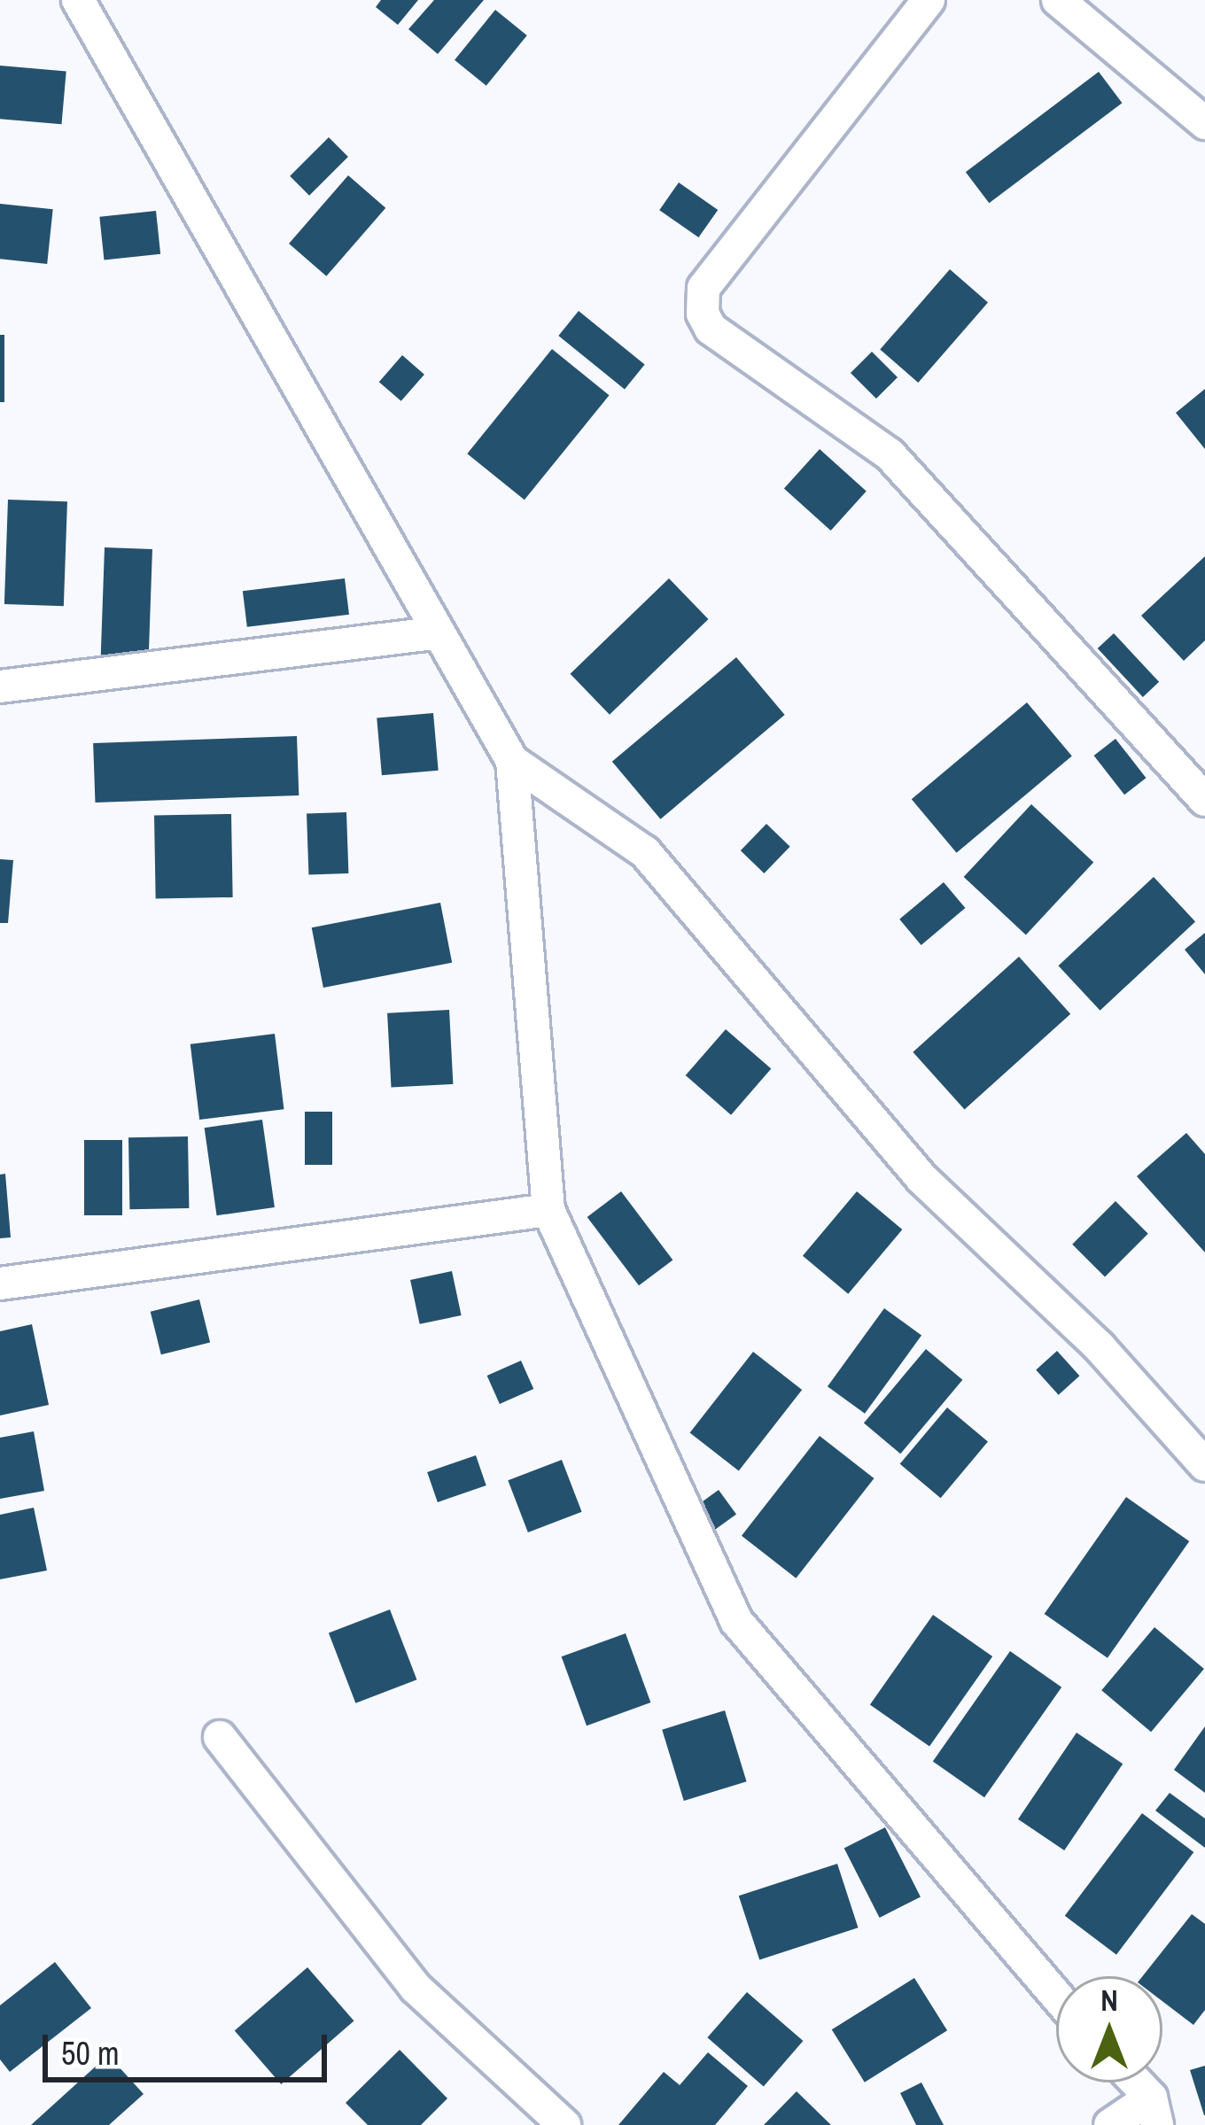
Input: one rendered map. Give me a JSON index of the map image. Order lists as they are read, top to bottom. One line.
{"scale_bar":"50 m","north":"top"}
